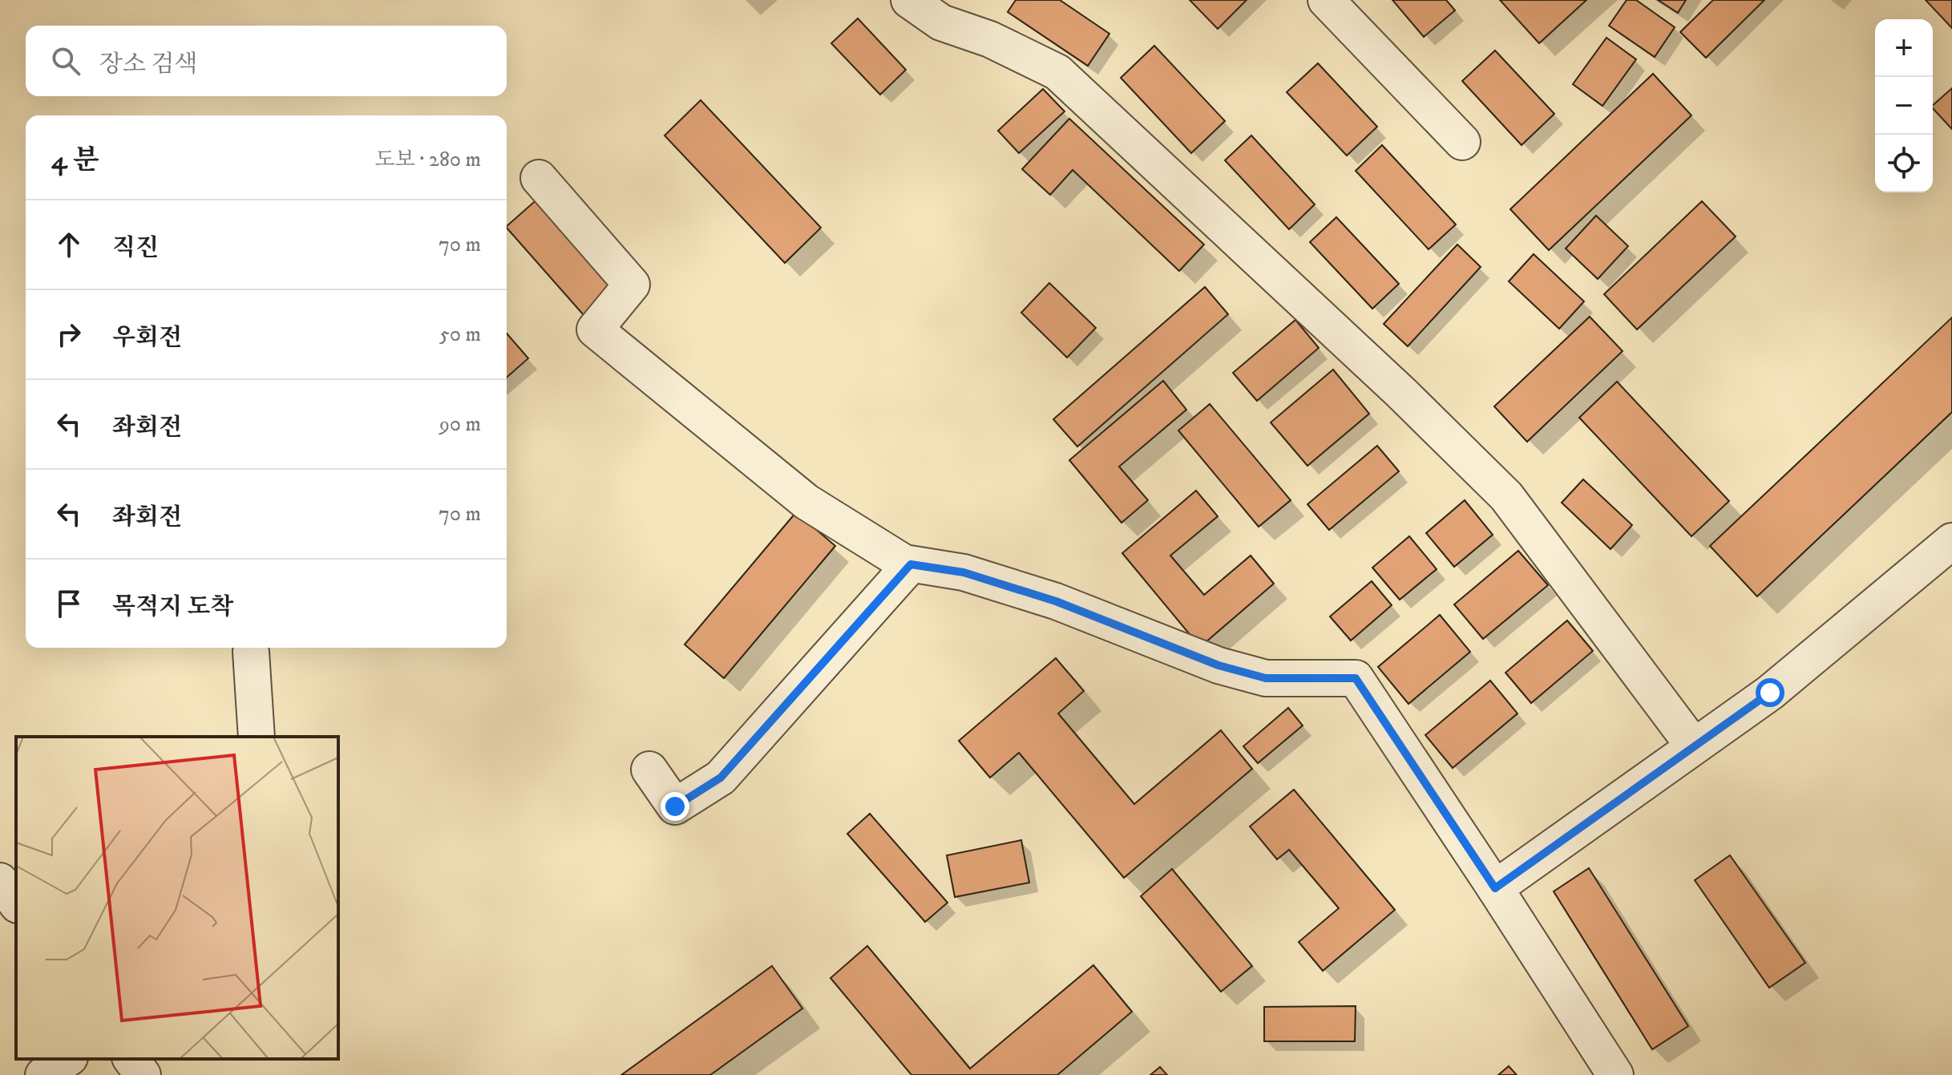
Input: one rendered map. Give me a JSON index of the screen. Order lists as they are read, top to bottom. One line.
{"page":{"map_buttons":["+","−"],"search":"장소 검색","heading":["4 분","도보 · 280 m"],"list":[["직진","70 m"],["우회전","50 m"],["좌회전","90 m"],["좌회전","70 m"],"목적지 도착"]}}
